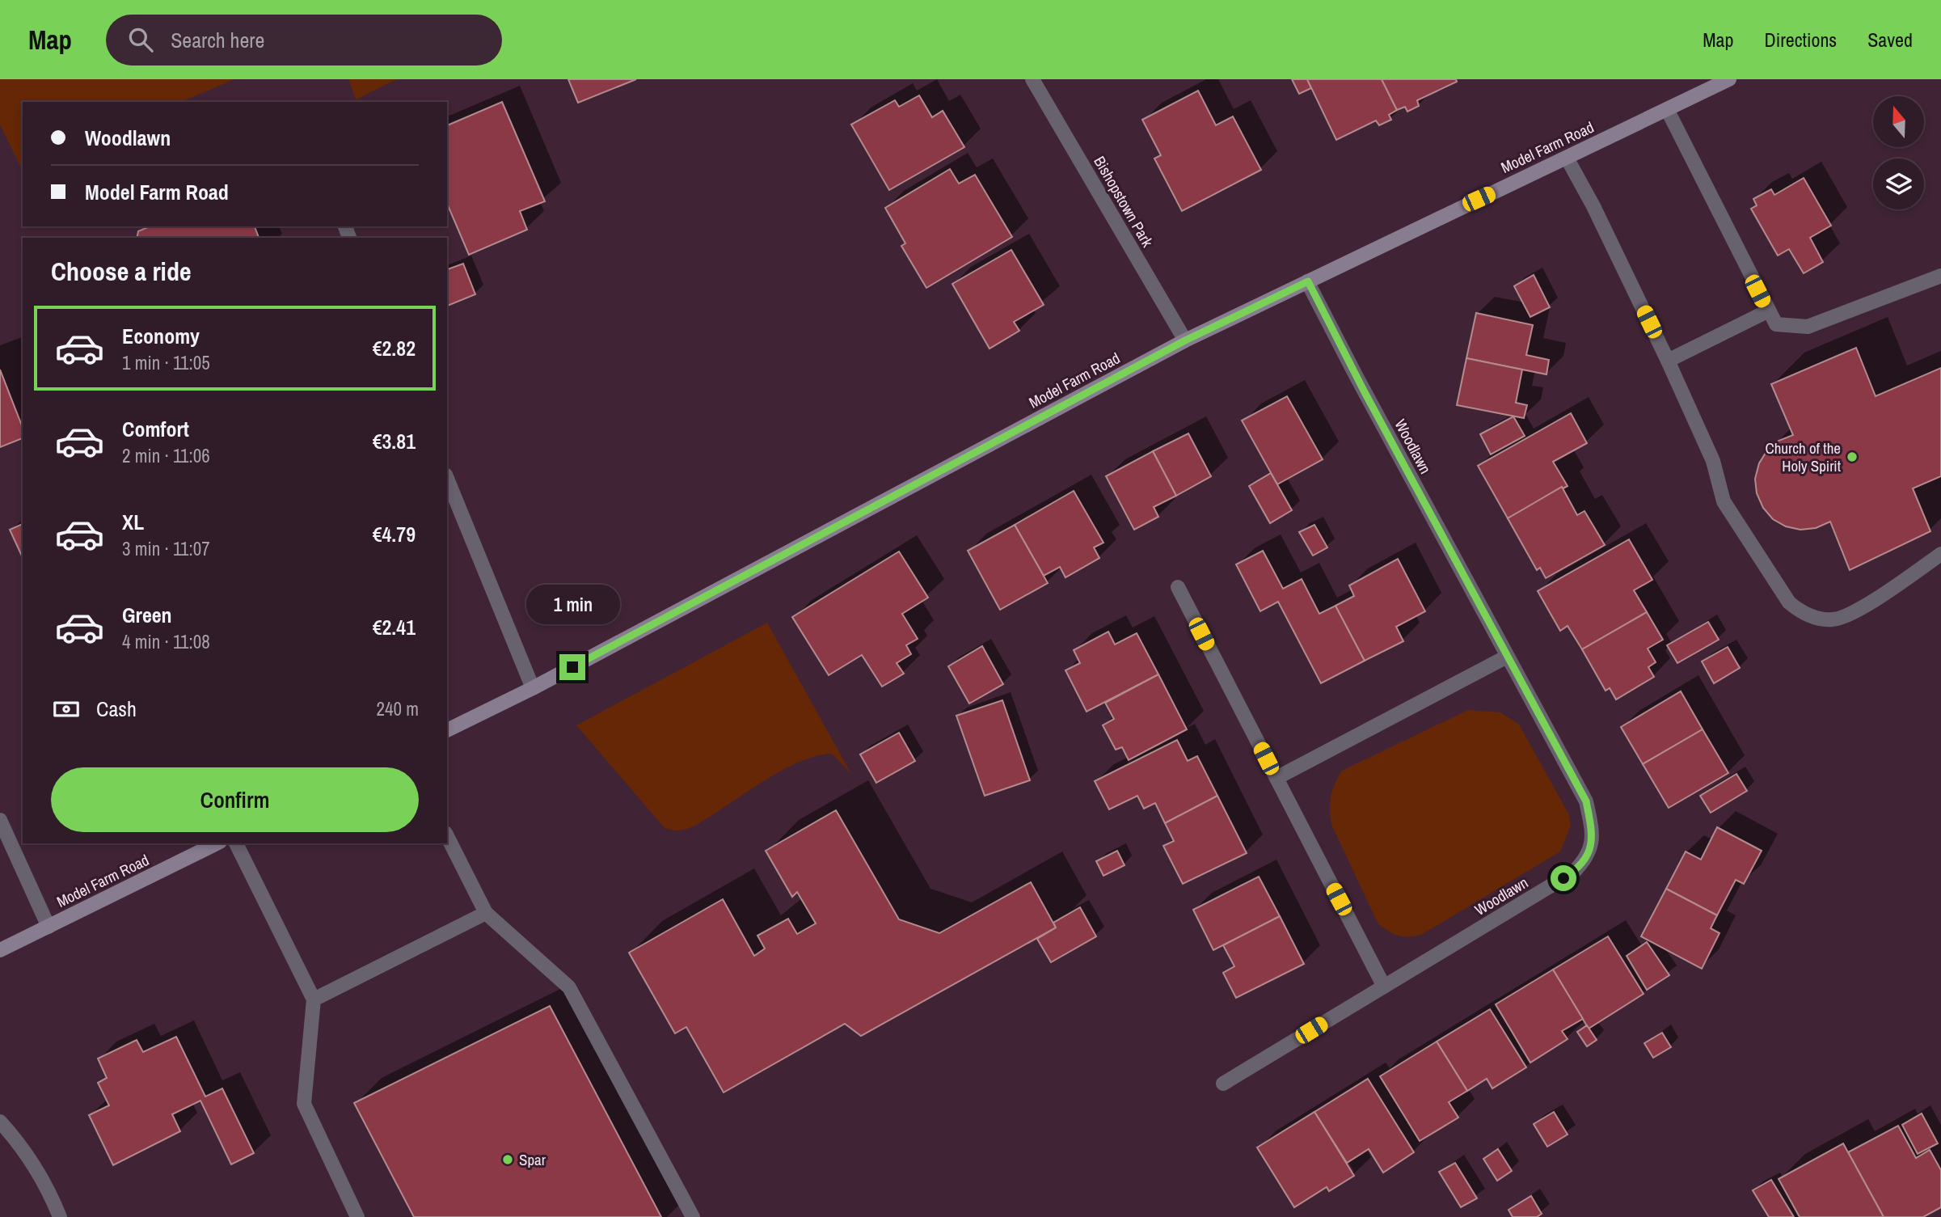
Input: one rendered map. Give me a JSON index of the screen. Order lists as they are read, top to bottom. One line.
{"streets":{"main road":["Model Farm Road"],"street":["Bishopstown Park","Woodlawn"]},"crossings":[["Model Farm Road","Bishopstown Park"],["Model Farm Road","Woodlawn"]],"places":["Church of the Holy Spirit","Spar"],"north":"top","page":{"header":"Map","search":"Search here","nav":["Map","Directions","Saved"],"banner":["Woodlawn","Model Farm Road"],"heading":"Choose a ride","list":[{"name":"Economy","note":"1 min · 11:05","value":"€2.82"},{"name":"Comfort","note":"2 min · 11:06","value":"€3.81"},{"name":"XL","note":"3 min · 11:07","value":"€4.79"},{"name":"Green","note":"4 min · 11:08","value":"€2.41"}],"bubble":"1 min","pay":["Cash","240 m"],"buttons":"Confirm"}}
